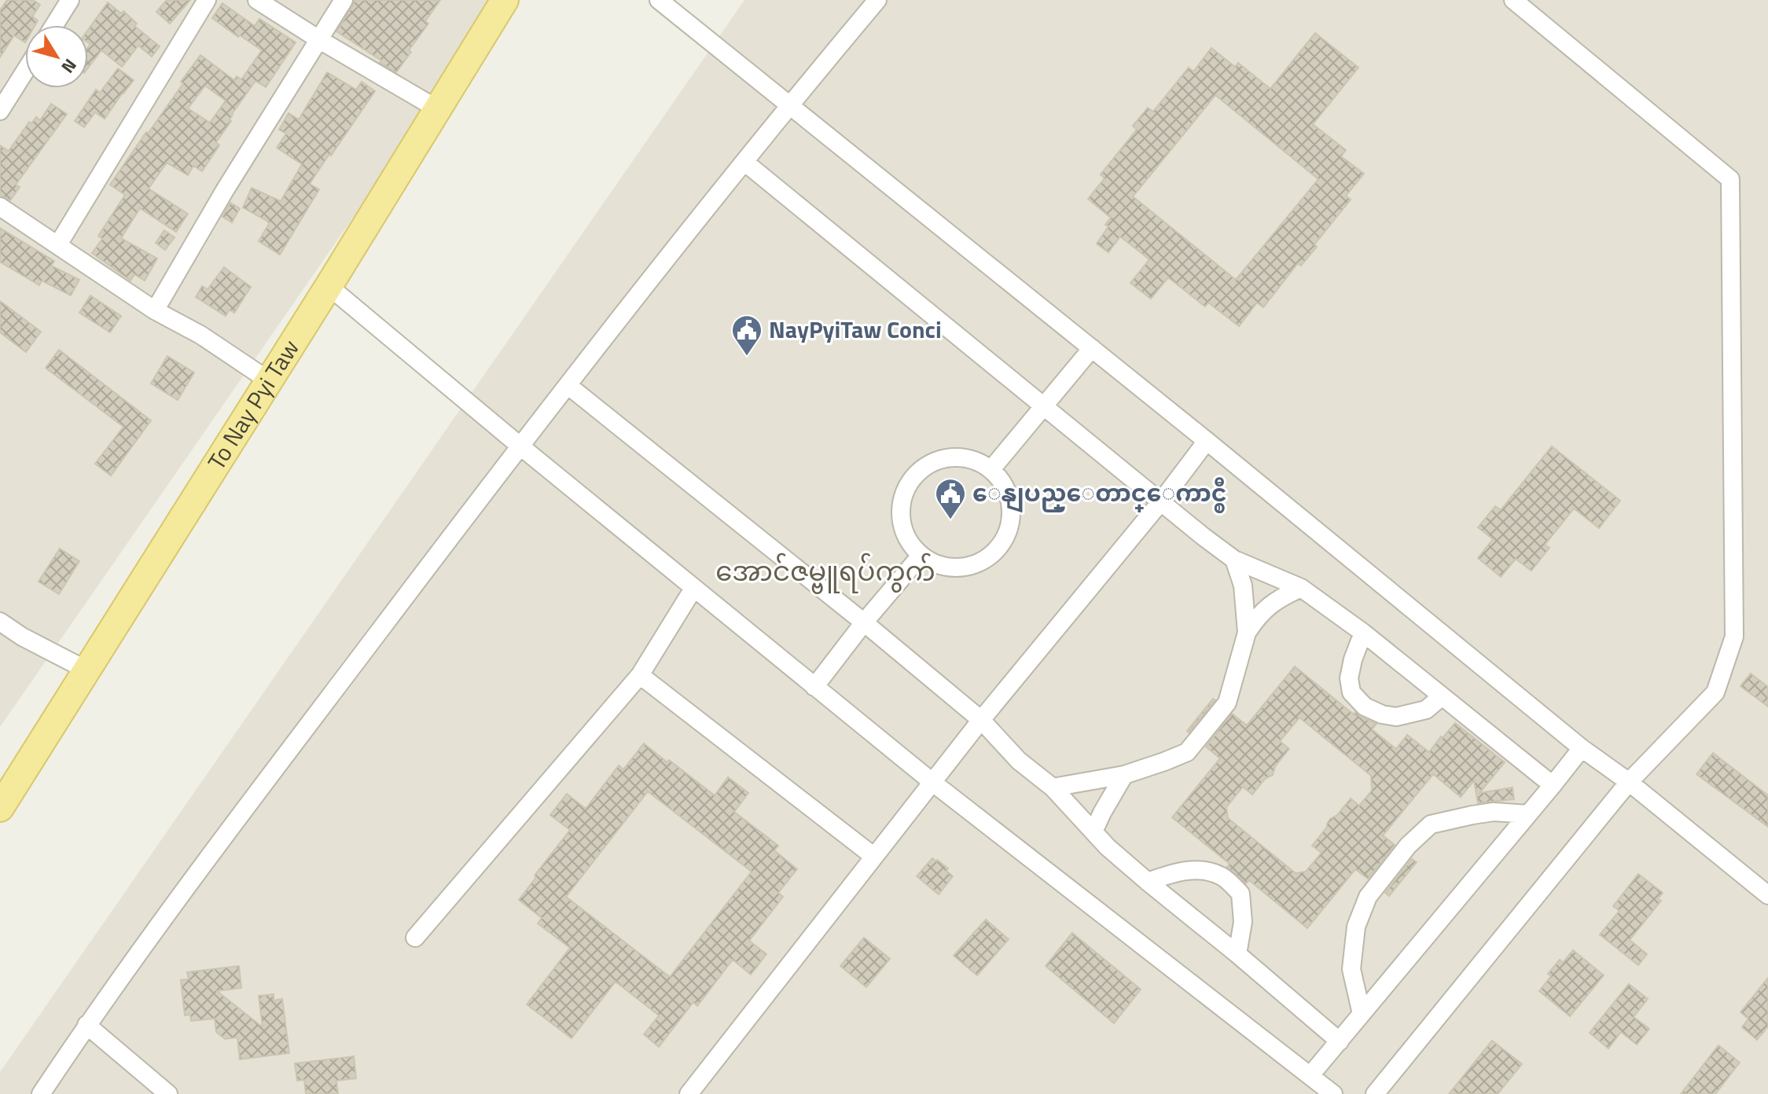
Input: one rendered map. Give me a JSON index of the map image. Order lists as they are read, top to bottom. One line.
{"streets":{"main road":["To Nay Pyi Taw"]},"districts":["အောင်ဇမ္ဗူရပ်ကွက်"],"places":{"public building":["NayPyiTaw Conci","ေနျပည္ေတာင္ေကာင္စီ"]},"north":"bottom right"}
